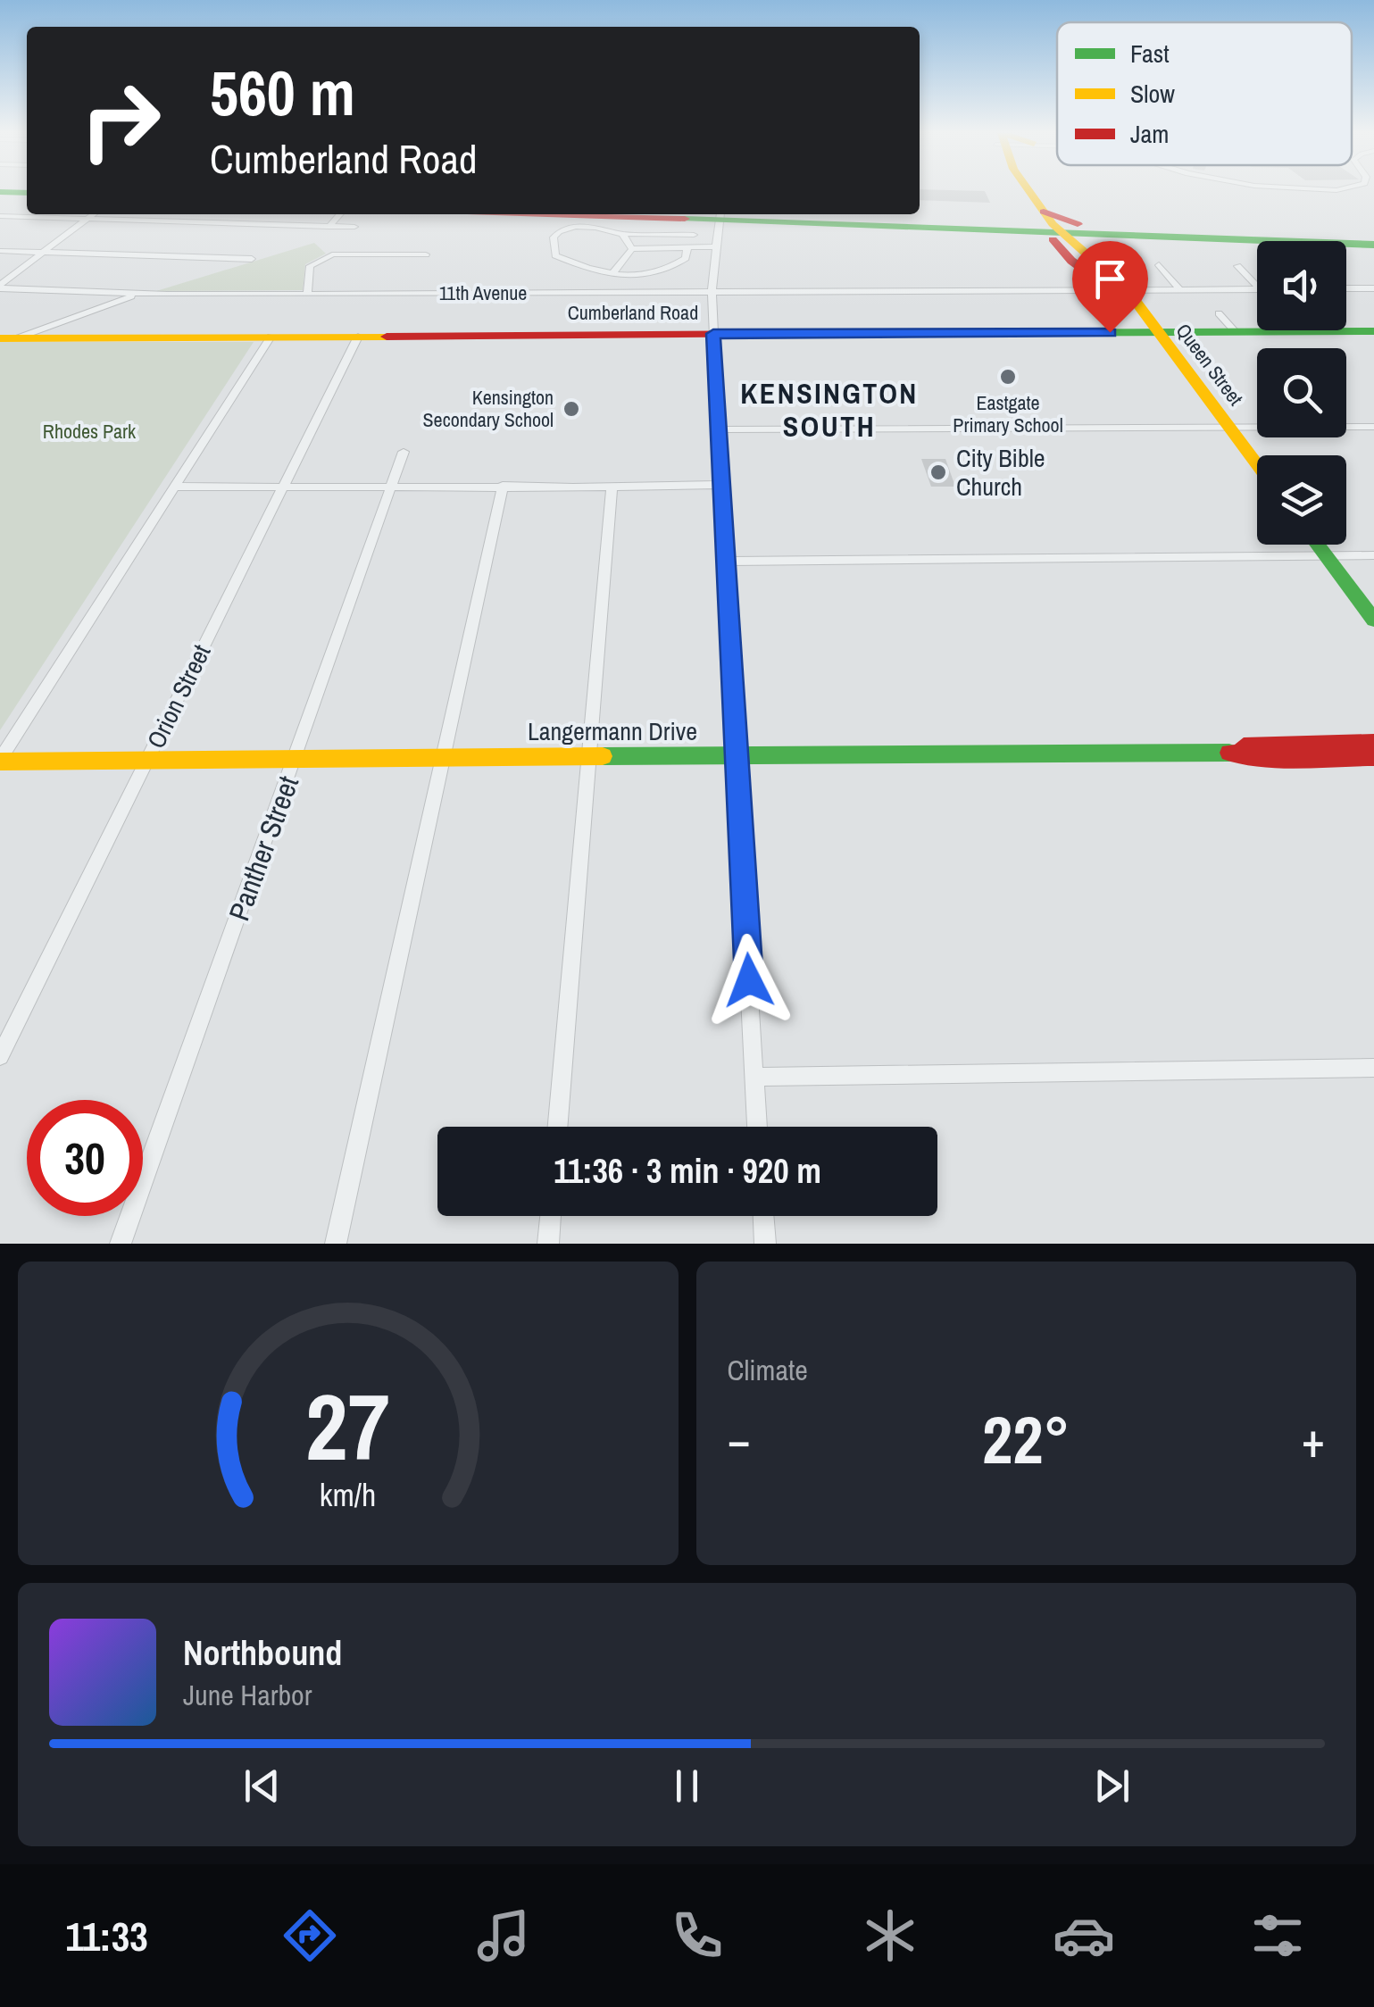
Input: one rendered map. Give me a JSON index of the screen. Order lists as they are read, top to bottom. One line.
{"streets":{"main road":["Cumberland Road","Queen Street","Langermann Drive"],"street":["11th Avenue","Orion Street","Panther Street"]},"crossings":[["11th Avenue","Queen Street"],["Cumberland Road","Queen Street"],["Cumberland Road","Orion Street"],["Orion Street","Langermann Drive"],["Langermann Drive","Panther Street"]],"districts":["KENSINGTON SOUTH"],"parks":["Rhodes Park"],"places":["Eastgate Primary School","Kensington Secondary School","City Bible Church"],"legend":["Fast","Slow","Jam"],"page":{"turn":["560 m","Cumberland Road"],"limit":"30","trip":"11:36 · 3 min · 920 m","tile":"Climate","heat":["−","22°","+"],"song":["Northbound","June Harbor"],"tabs":"11:33","gauge":["27","km/h"]}}
